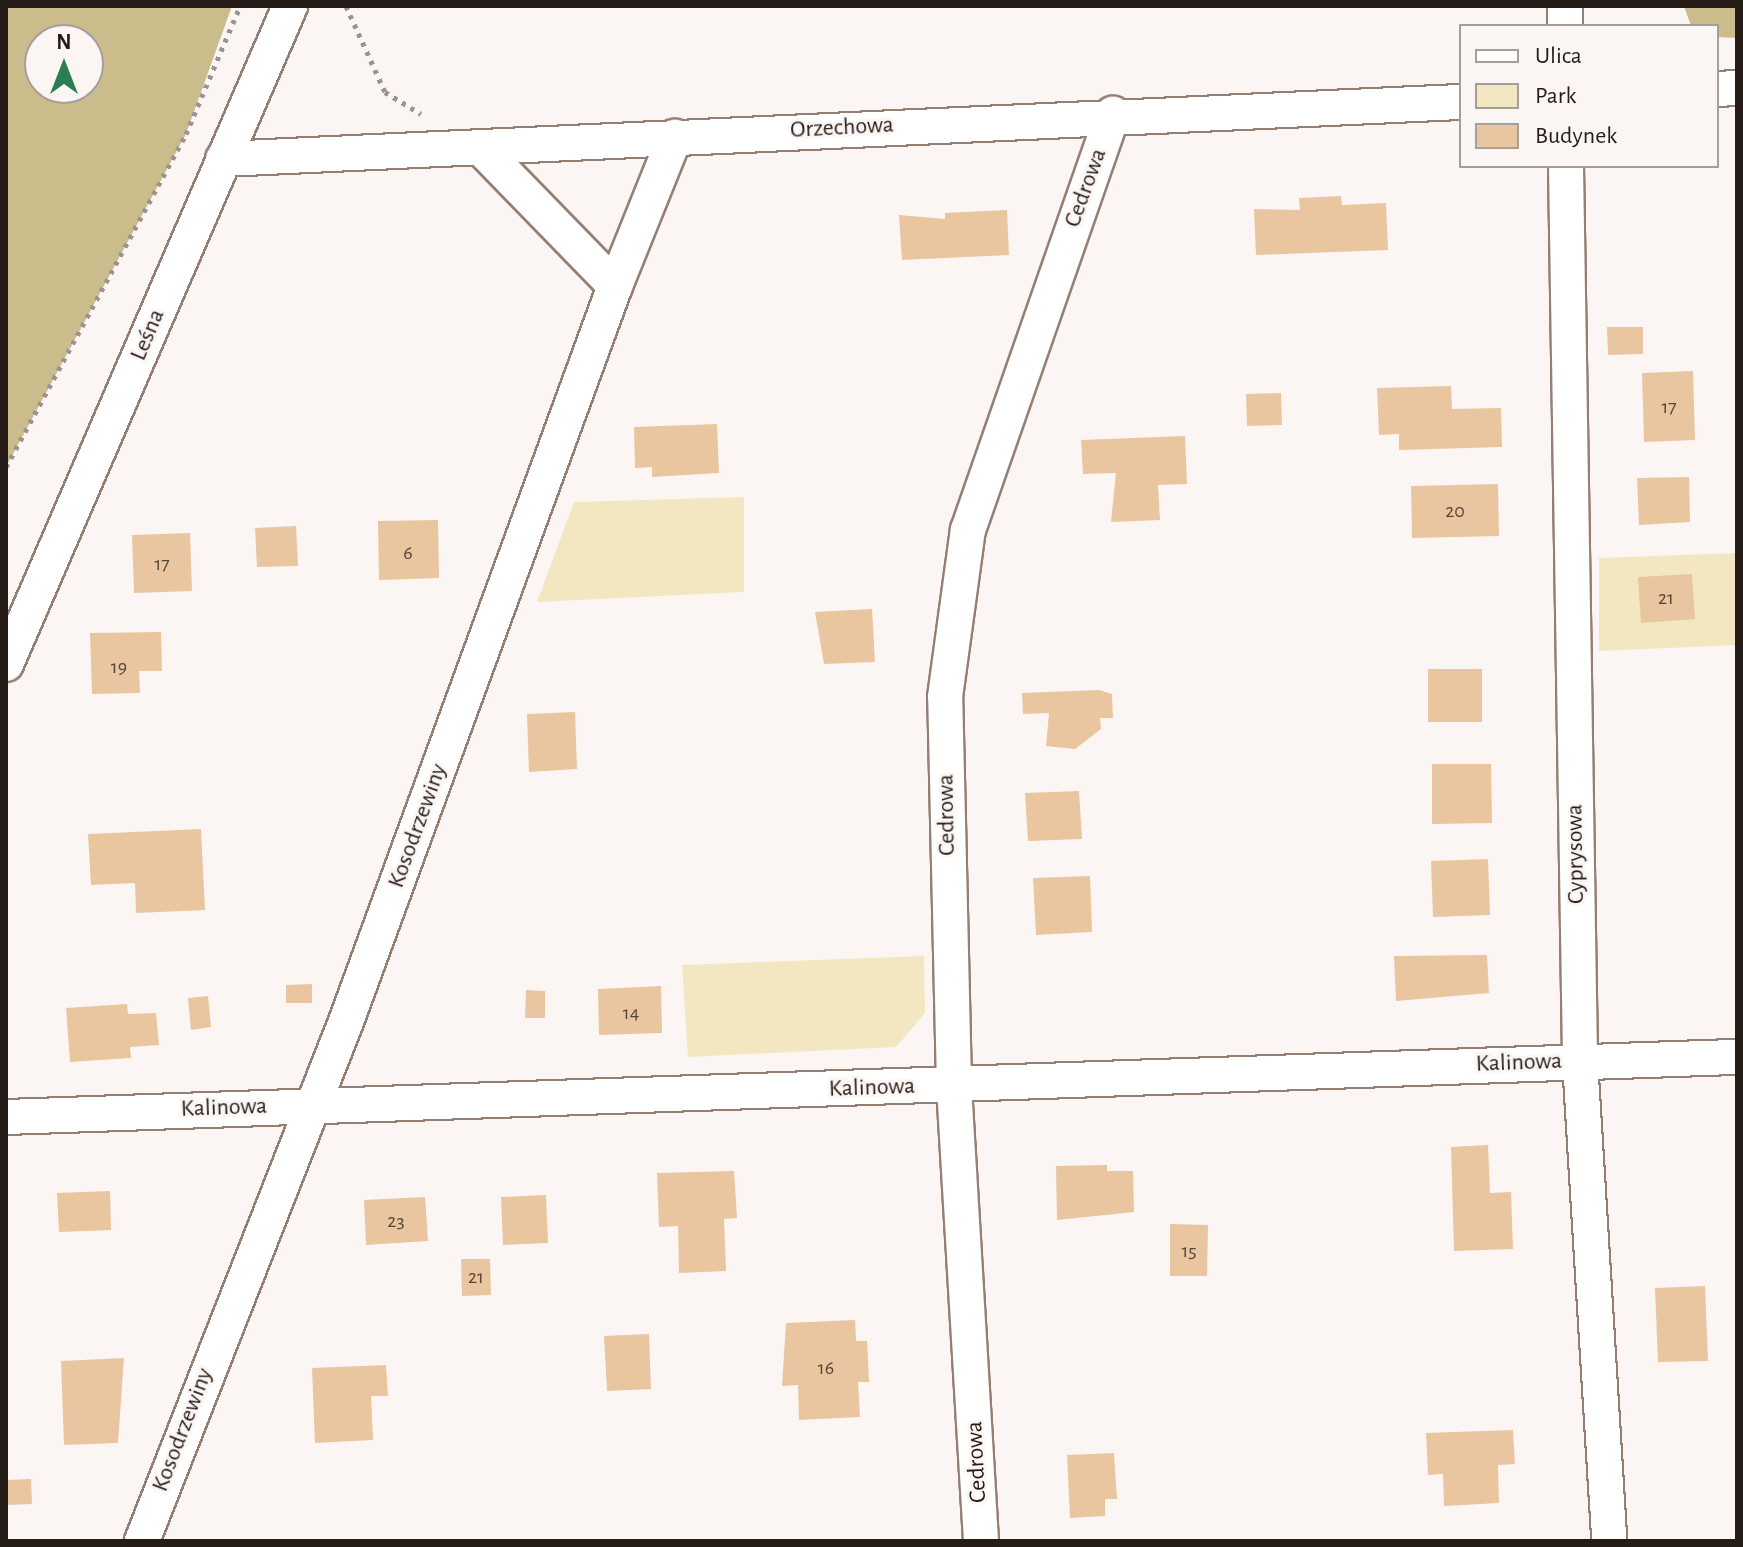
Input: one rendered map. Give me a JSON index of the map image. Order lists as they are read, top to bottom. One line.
{"streets":{"street":["Orzechowa","Cedrowa","Leśna","Kosodrzewiny","Cyprysowa","Kalinowa"]},"crossings":[["Orzechowa","Cedrowa"],["Orzechowa","Leśna"],["Orzechowa","Kosodrzewiny"],["Cedrowa","Kalinowa"],["Kosodrzewiny","Kalinowa"],["Cyprysowa","Kalinowa"]],"house_numbers":["17","20","6","17","21","19","14","23","15","21","16"],"legend":["Ulica","Park","Budynek"],"north":"top"}
